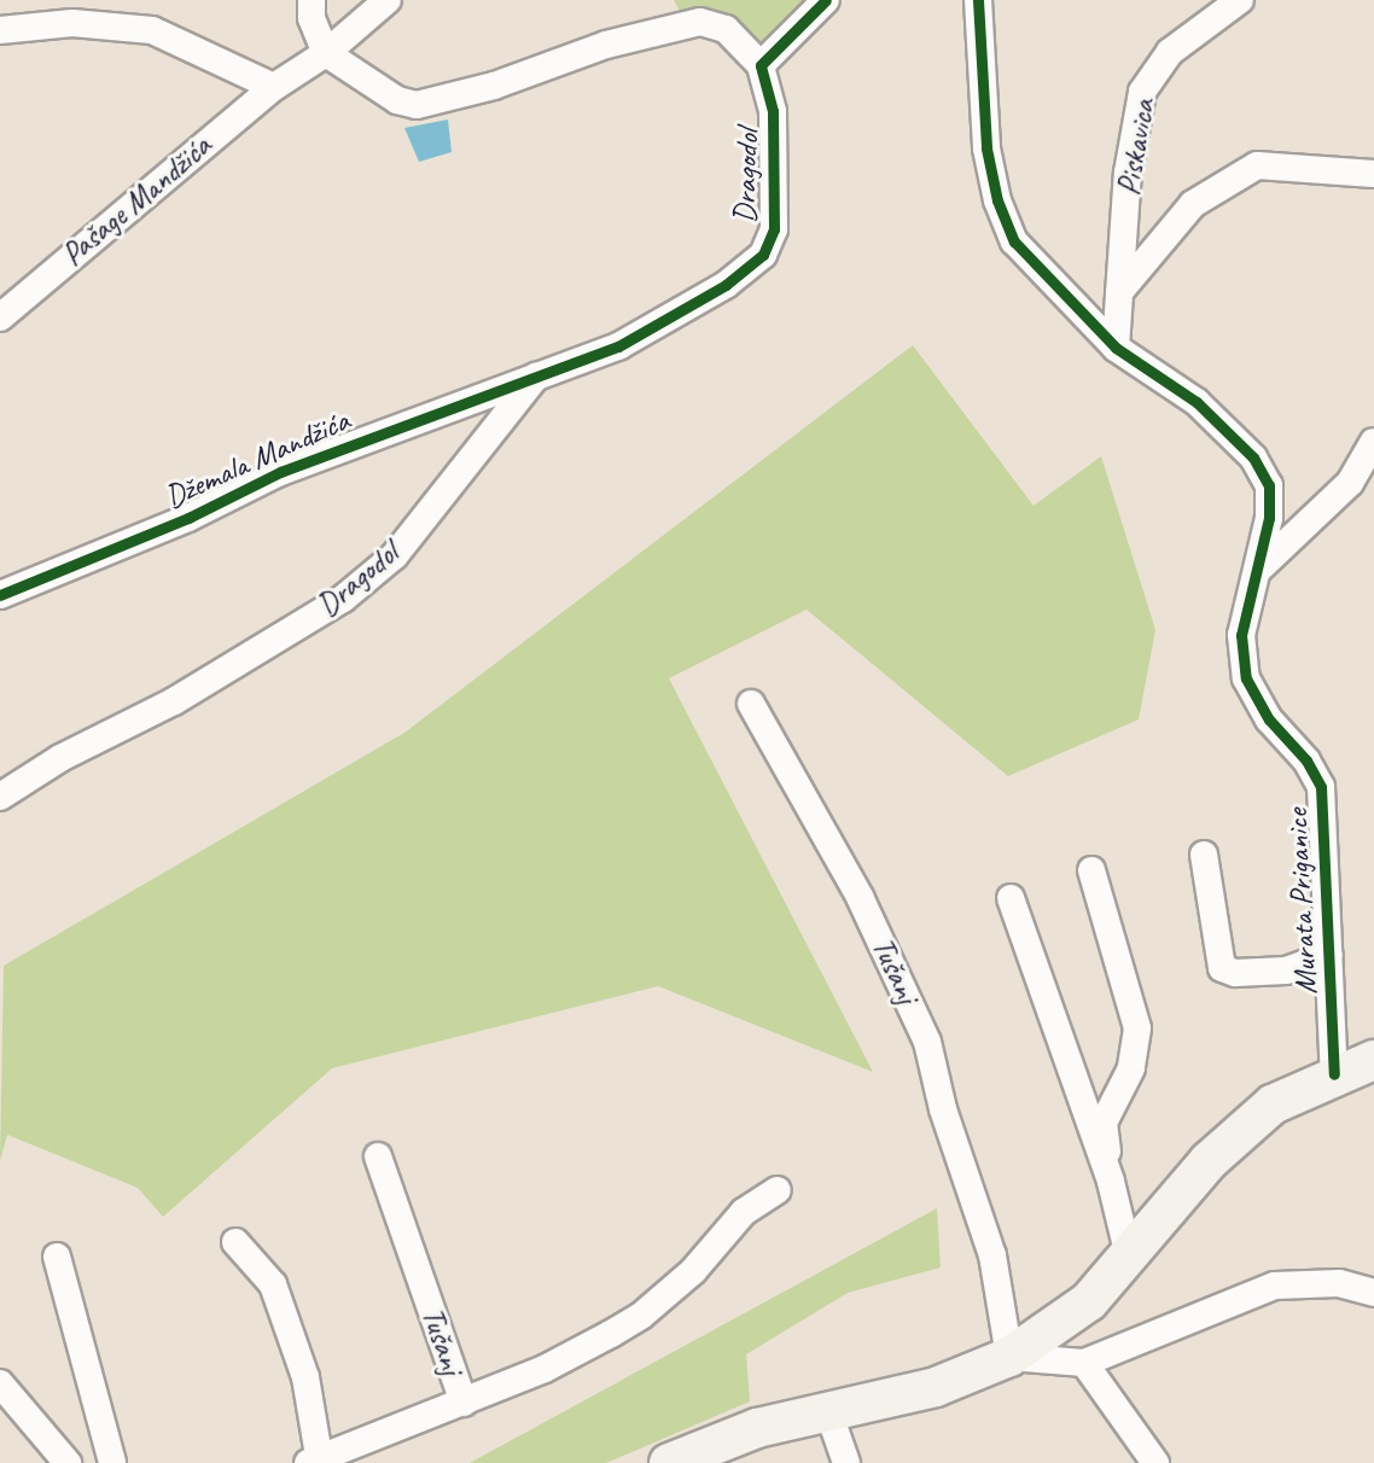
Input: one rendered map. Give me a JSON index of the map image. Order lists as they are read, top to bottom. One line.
{"streets":{"street":["Piskavica","Dragodol","Pašage Mandžića","Džemala Mandžića","Murata Priganice","Tušanj"]},"crossings":[["Piskavica","Murata Priganice"],["Dragodol","Pašage Mandžića"],["Dragodol","Džemala Mandžića"]]}
